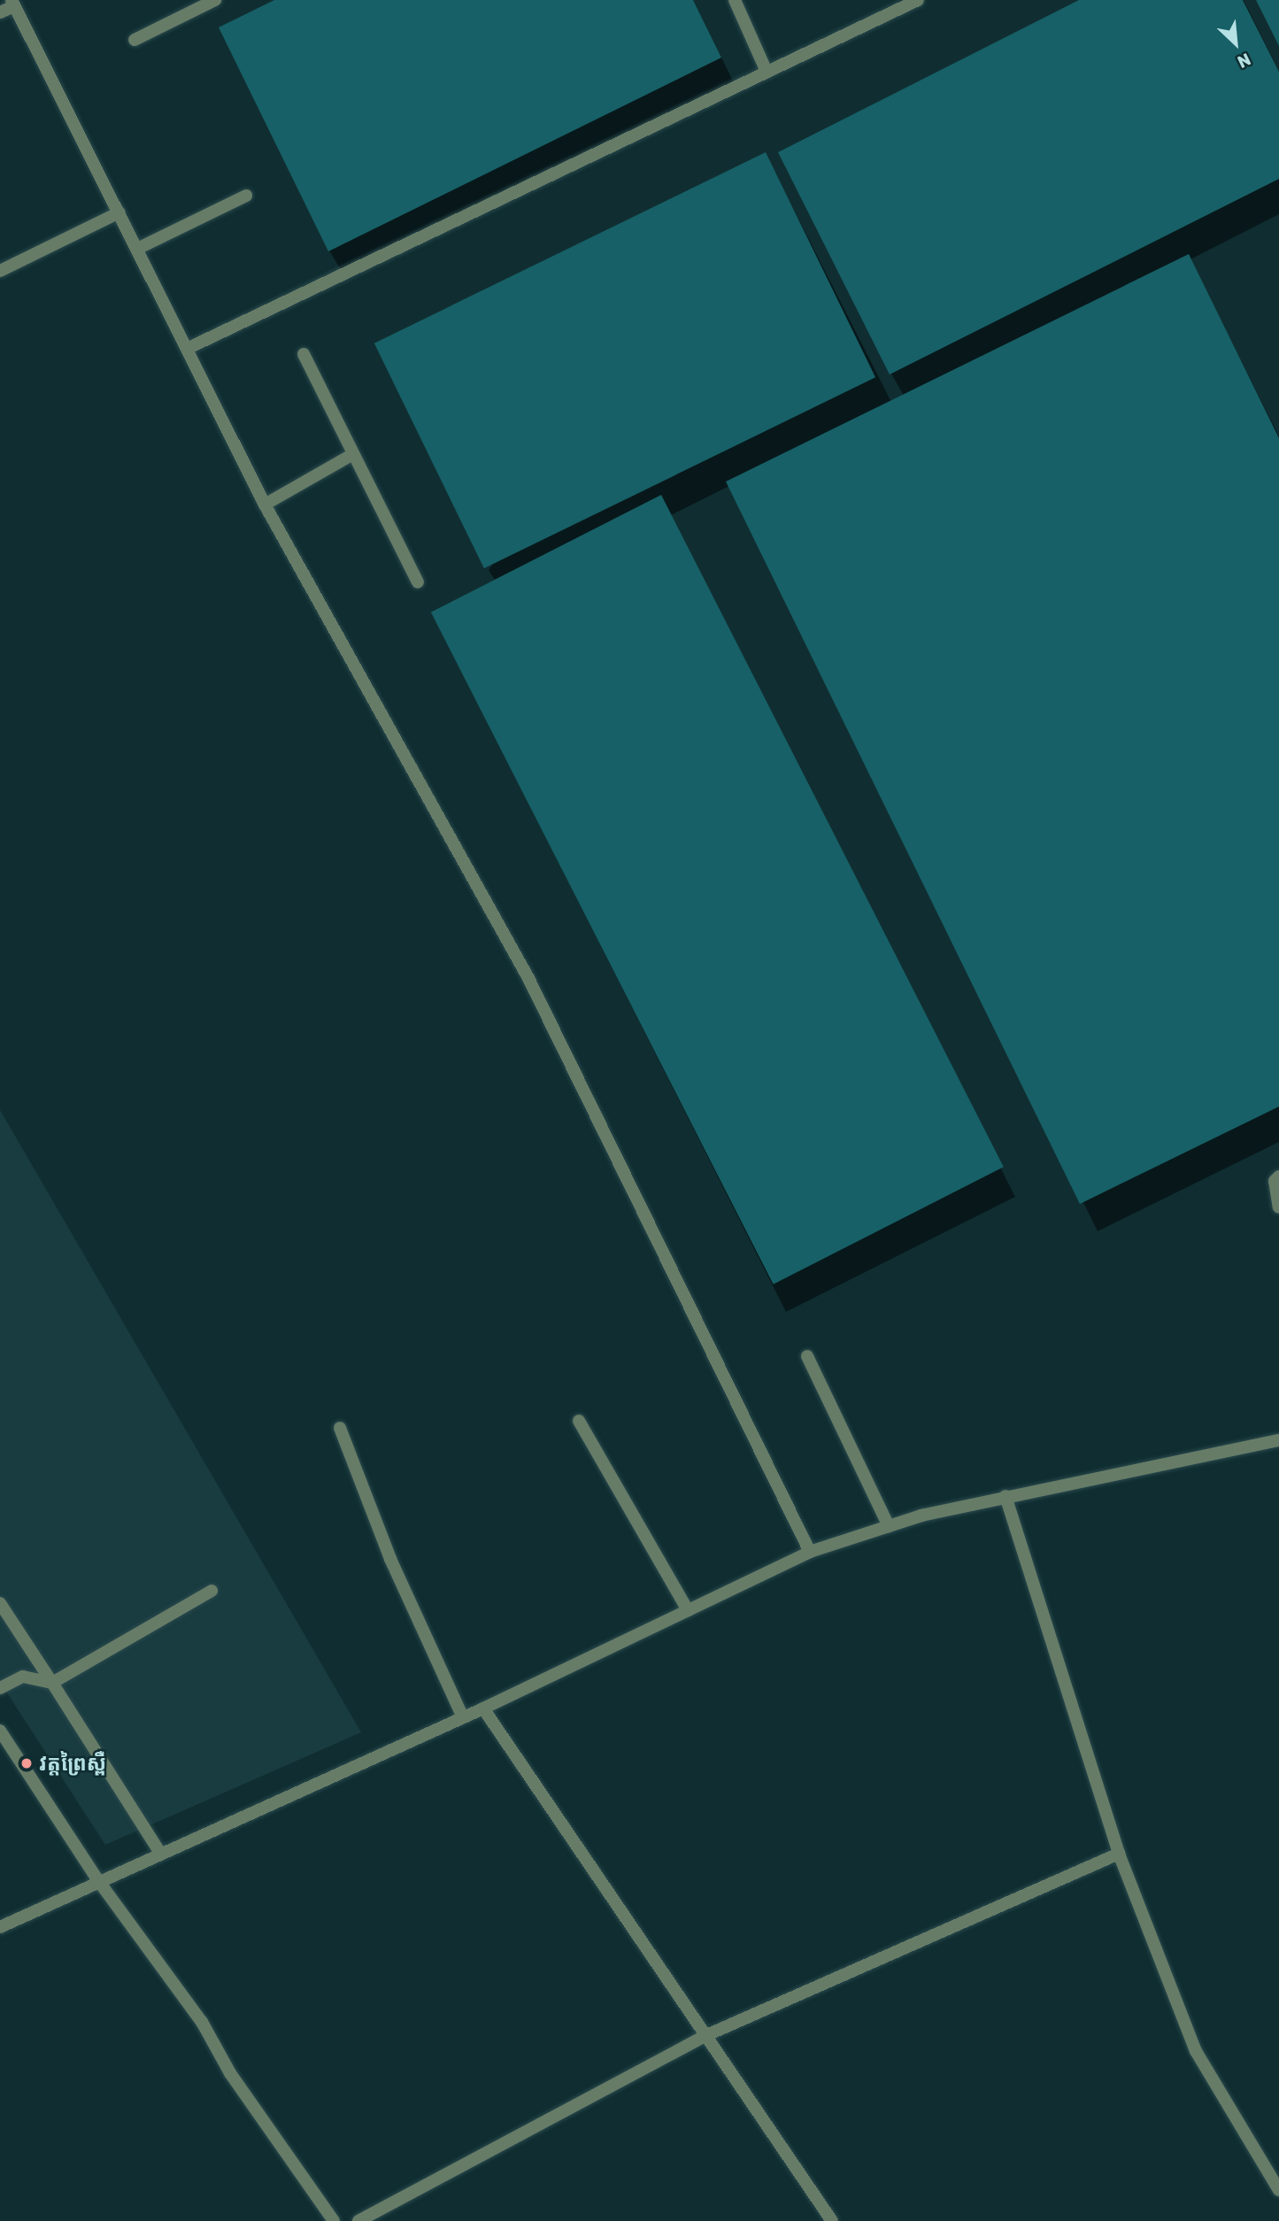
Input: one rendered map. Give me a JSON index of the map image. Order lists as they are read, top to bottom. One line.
{"places":["វត្តព្រៃស្ពឺ"],"north":"bottom right"}
